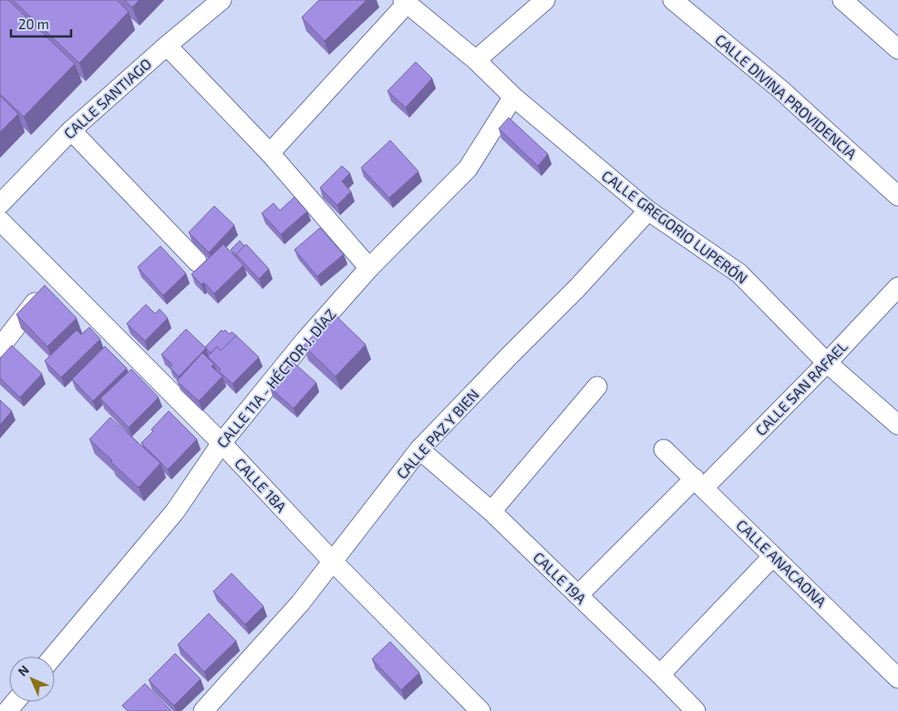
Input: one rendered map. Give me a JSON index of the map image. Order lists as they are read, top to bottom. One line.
{"streets":{"street":["CALLE DIVINA PROVIDENCIA","CALLE SANTIAGO","CALLE GREGORIO LUPERÓN","CALLE 11A - HÉCTOR J. DÍAZ","CALLE SAN RAFAEL","CALLE PAZ Y BIEN","CALLE 18A","CALLE ANACAONA","CALLE 19A"]},"crossings":[["CALLE GREGORIO LUPERÓN","CALLE 11A - HÉCTOR J. DÍAZ"],["CALLE GREGORIO LUPERÓN","CALLE SAN RAFAEL"],["CALLE GREGORIO LUPERÓN","CALLE PAZ Y BIEN"],["CALLE 11A - HÉCTOR J. DÍAZ","CALLE 18A"],["CALLE SAN RAFAEL","CALLE ANACAONA"],["CALLE SAN RAFAEL","CALLE 19A"],["CALLE PAZ Y BIEN","CALLE 18A"],["CALLE PAZ Y BIEN","CALLE 19A"]],"scale_bar":"20 m","north":"top left"}
